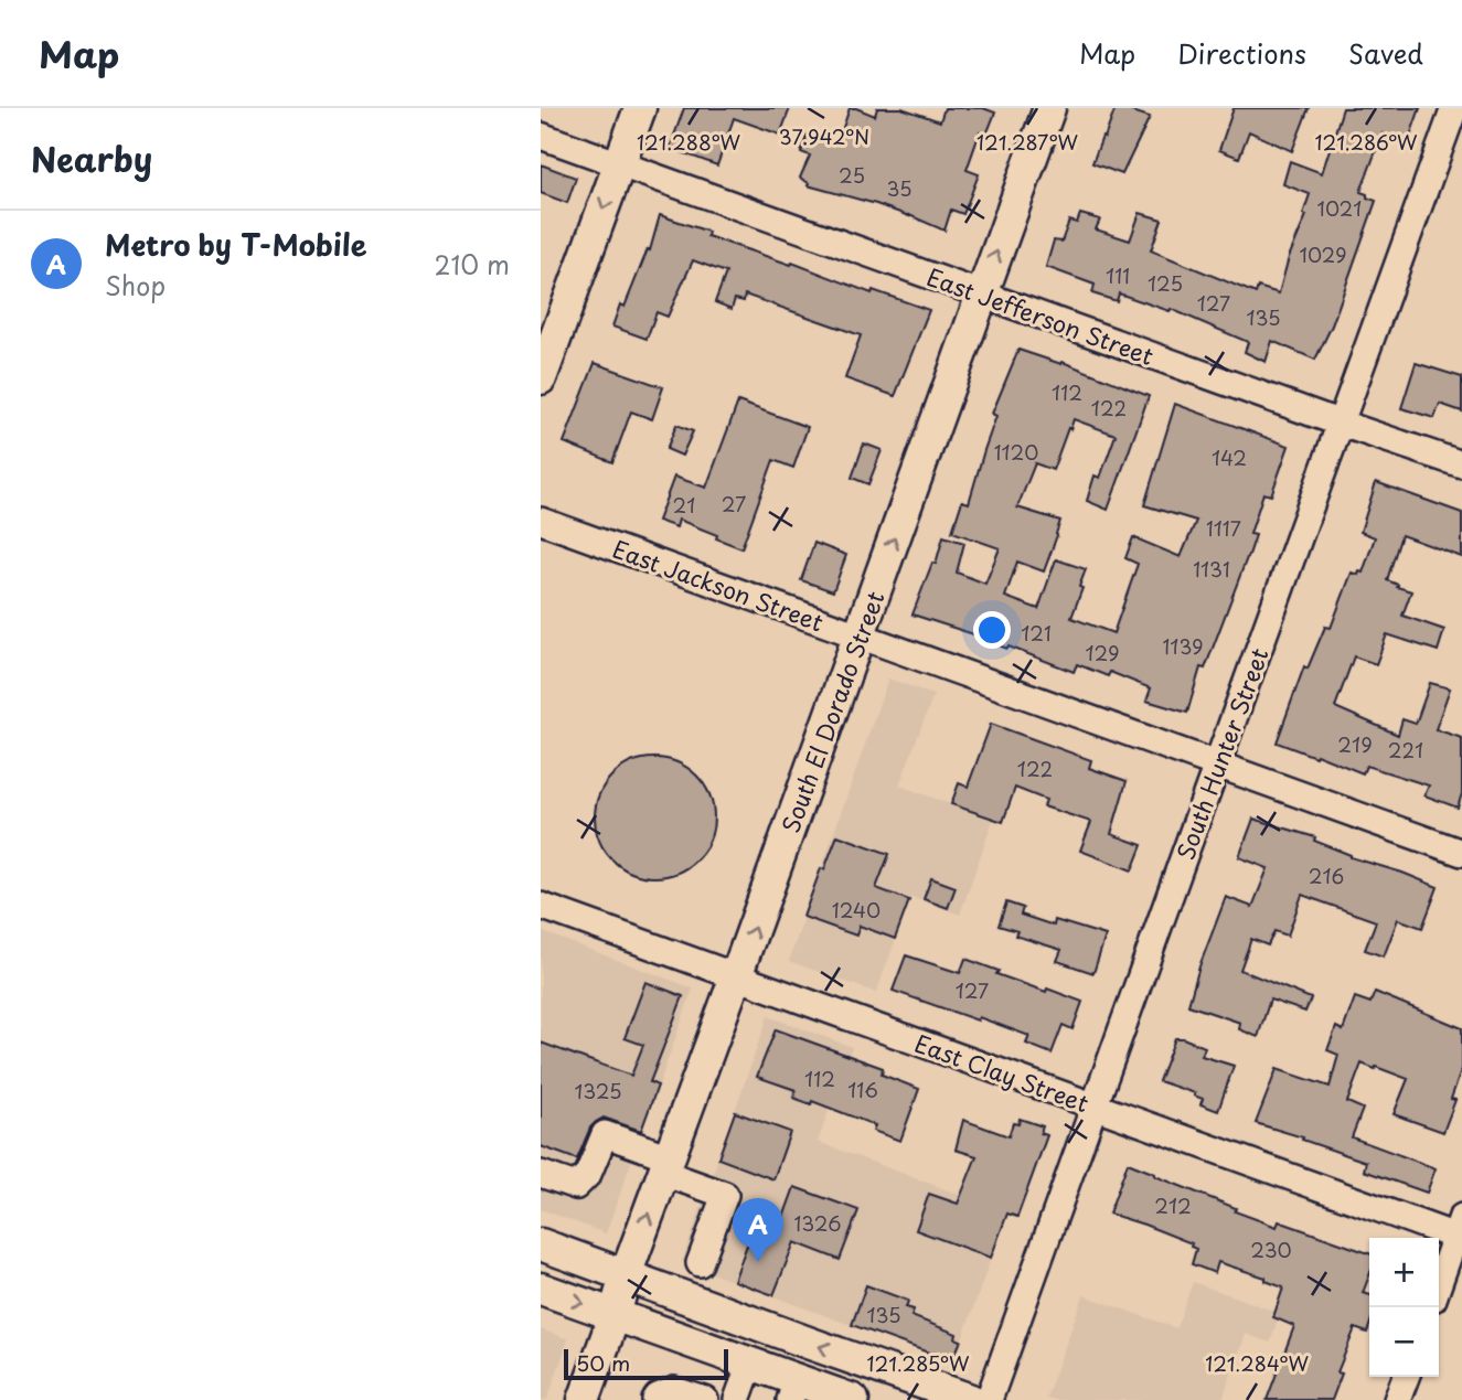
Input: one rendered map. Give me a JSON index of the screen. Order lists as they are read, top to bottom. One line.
{"streets":{"main road":["South El Dorado Street"],"street":["East Jefferson Street","East Jackson Street","South Hunter Street","East Clay Street"]},"crossings":[["East Jefferson Street","South El Dorado Street"],["East Jefferson Street","South Hunter Street"],["East Jackson Street","South El Dorado Street"],["East Jackson Street","South Hunter Street"],["South El Dorado Street","East Clay Street"],["South Hunter Street","East Clay Street"]],"one_way":["South El Dorado Street"],"house_numbers":["25","35","1021","1029","111","125","127","135","112","122","1120","142","27","21","1117","1131","121","1139","129","219","221","122","216","1240","127","112","116","1325","212","1326","230","135"],"scale_bar":"50 m","page":{"header":"Map","nav":["Map","Directions","Saved"],"heading":"Nearby","list":[{"mark":"A","name":"Metro by T-Mobile","note":"Shop","value":"210 m"}],"pins":"A","map_buttons":["+","−"],"scale":"50 m"},"coordinates":["37.942°N","121.288°W","121.287°W","121.286°W","121.285°W","121.284°W"]}
